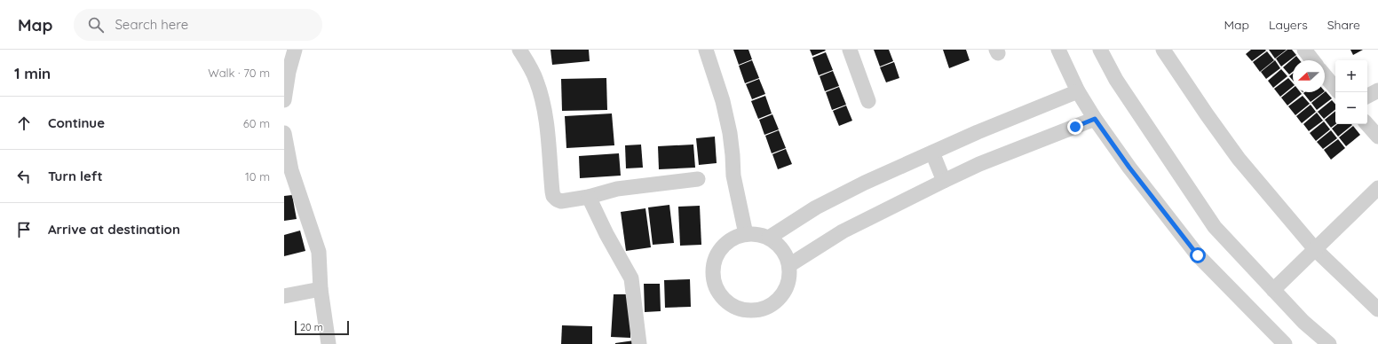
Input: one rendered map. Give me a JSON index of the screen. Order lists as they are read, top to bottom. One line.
{"scale_bar":"20 m","north":"left","page":{"header":"Map","search":"Search here","nav":["Map","Layers","Share"],"heading":["1 min","Walk · 70 m"],"map_buttons":["+","−"],"list":[["Continue","60 m"],["Turn left","10 m"],"Arrive at destination"],"scale":"20 m"}}
